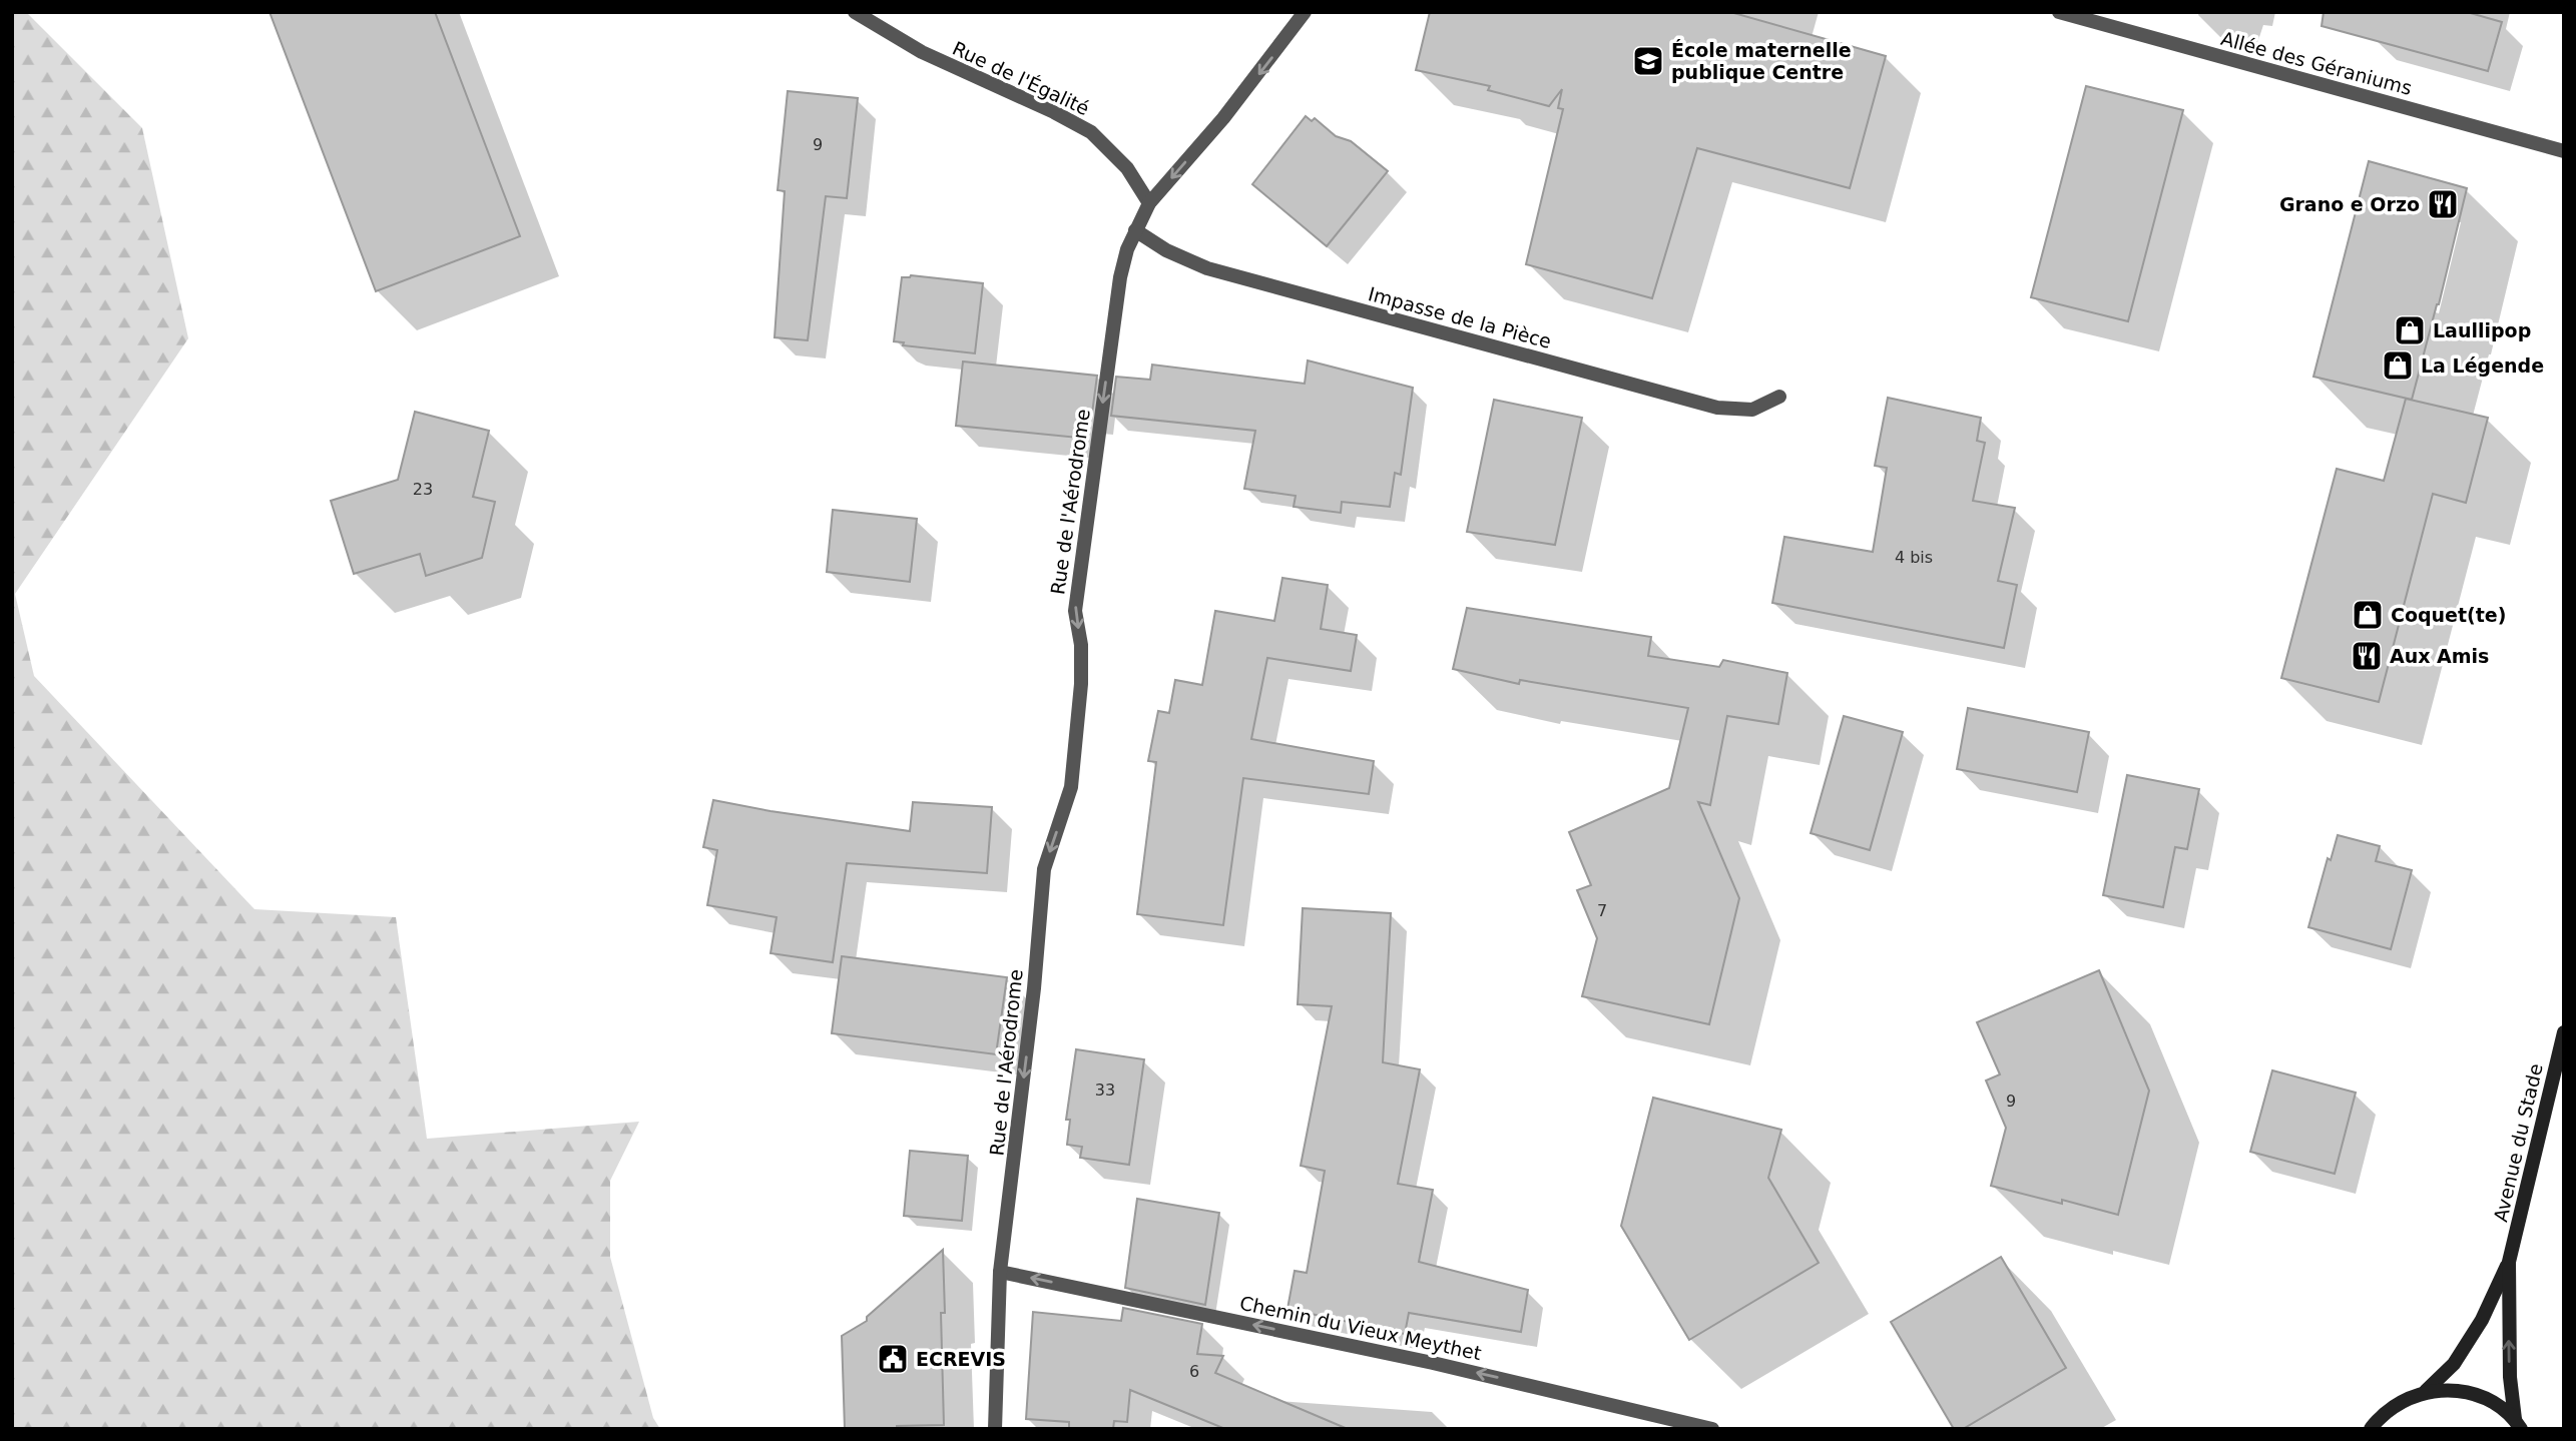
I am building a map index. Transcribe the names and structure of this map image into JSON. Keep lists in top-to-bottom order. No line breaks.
{"streets":{"main road":["Avenue du Stade"],"street":["Allée des Géraniums","Rue de l'Égalité","Impasse de la Pièce","Rue de l'Aérodrome","Chemin du Vieux Meythet"]},"crossings":[["Rue de l'Égalité","Rue de l'Aérodrome"],["Impasse de la Pièce","Rue de l'Aérodrome"],["Rue de l'Aérodrome","Chemin du Vieux Meythet"]],"one_way":["Rue de l'Aérodrome","Chemin du Vieux Meythet"],"places":{"school or university":["École maternelle publique Centre"],"restaurant":["Grano e Orzo","Aux Amis"],"shop":["Laullipop","La Légende","Coquet(te)"],"public building":["ECREVIS"]},"house_numbers":["9","23","4 bis","7","33","9","6"]}
